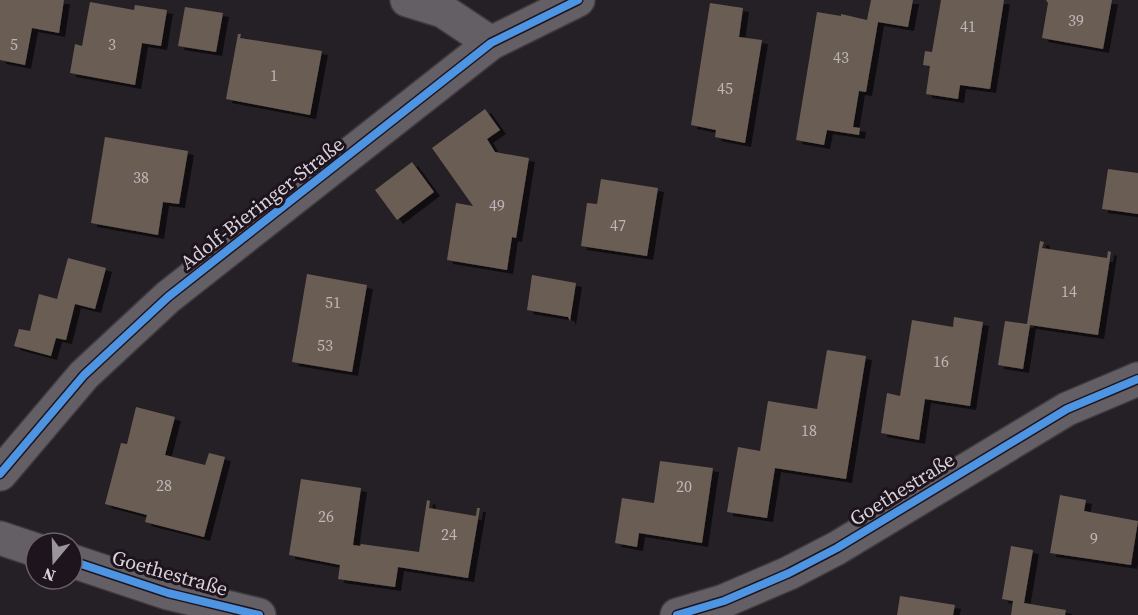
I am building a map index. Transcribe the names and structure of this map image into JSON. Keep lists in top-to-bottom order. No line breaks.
{"streets":{"street":["Adolf-Bieringer-Straße","Goethestraße"]},"house_numbers":["39","41","5","3","43","1","45","38","49","47","14","51","53","16","18","28","20","26","24","9"],"north":"bottom"}
